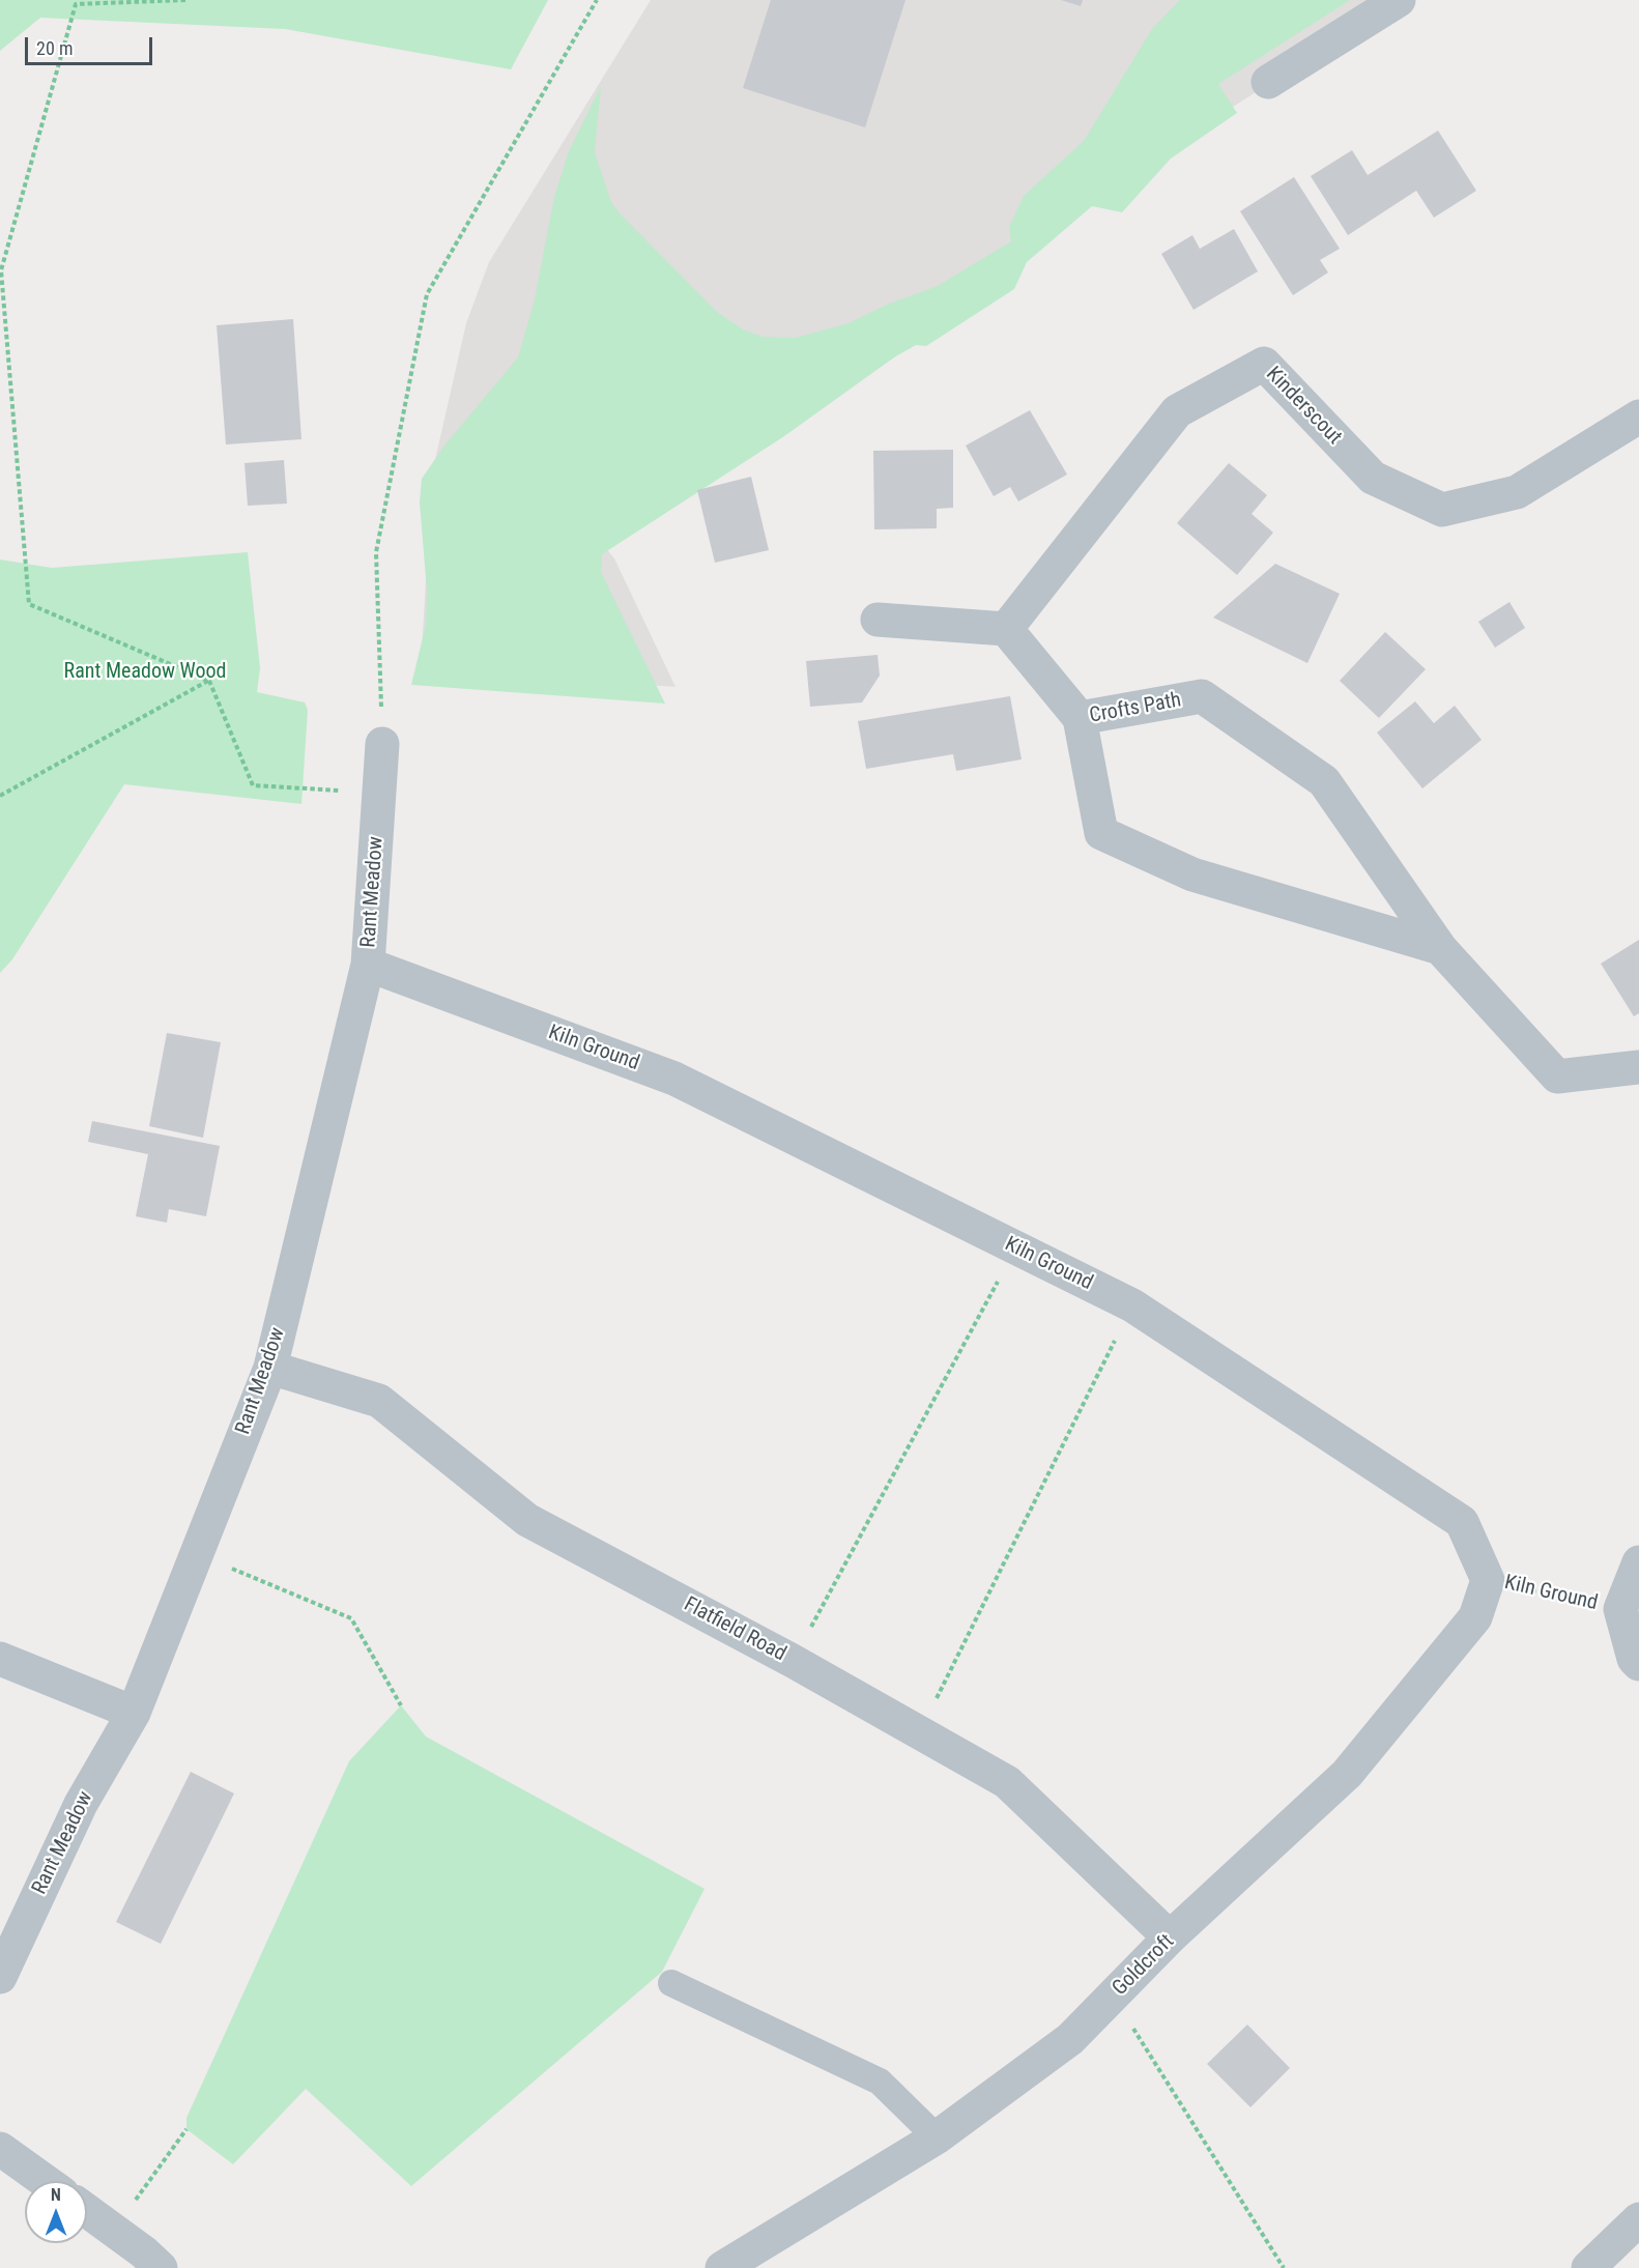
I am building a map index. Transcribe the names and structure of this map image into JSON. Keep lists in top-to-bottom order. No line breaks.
{"streets":{"street":["Kinderscout","Crofts Path","Rant Meadow","Kiln Ground","Flatfield Road","Goldcroft"]},"crossings":[["Rant Meadow","Kiln Ground"],["Rant Meadow","Flatfield Road"],["Kiln Ground","Goldcroft"],["Flatfield Road","Goldcroft"]],"parks":["Rant Meadow Wood"],"scale_bar":"20 m","north":"top"}
